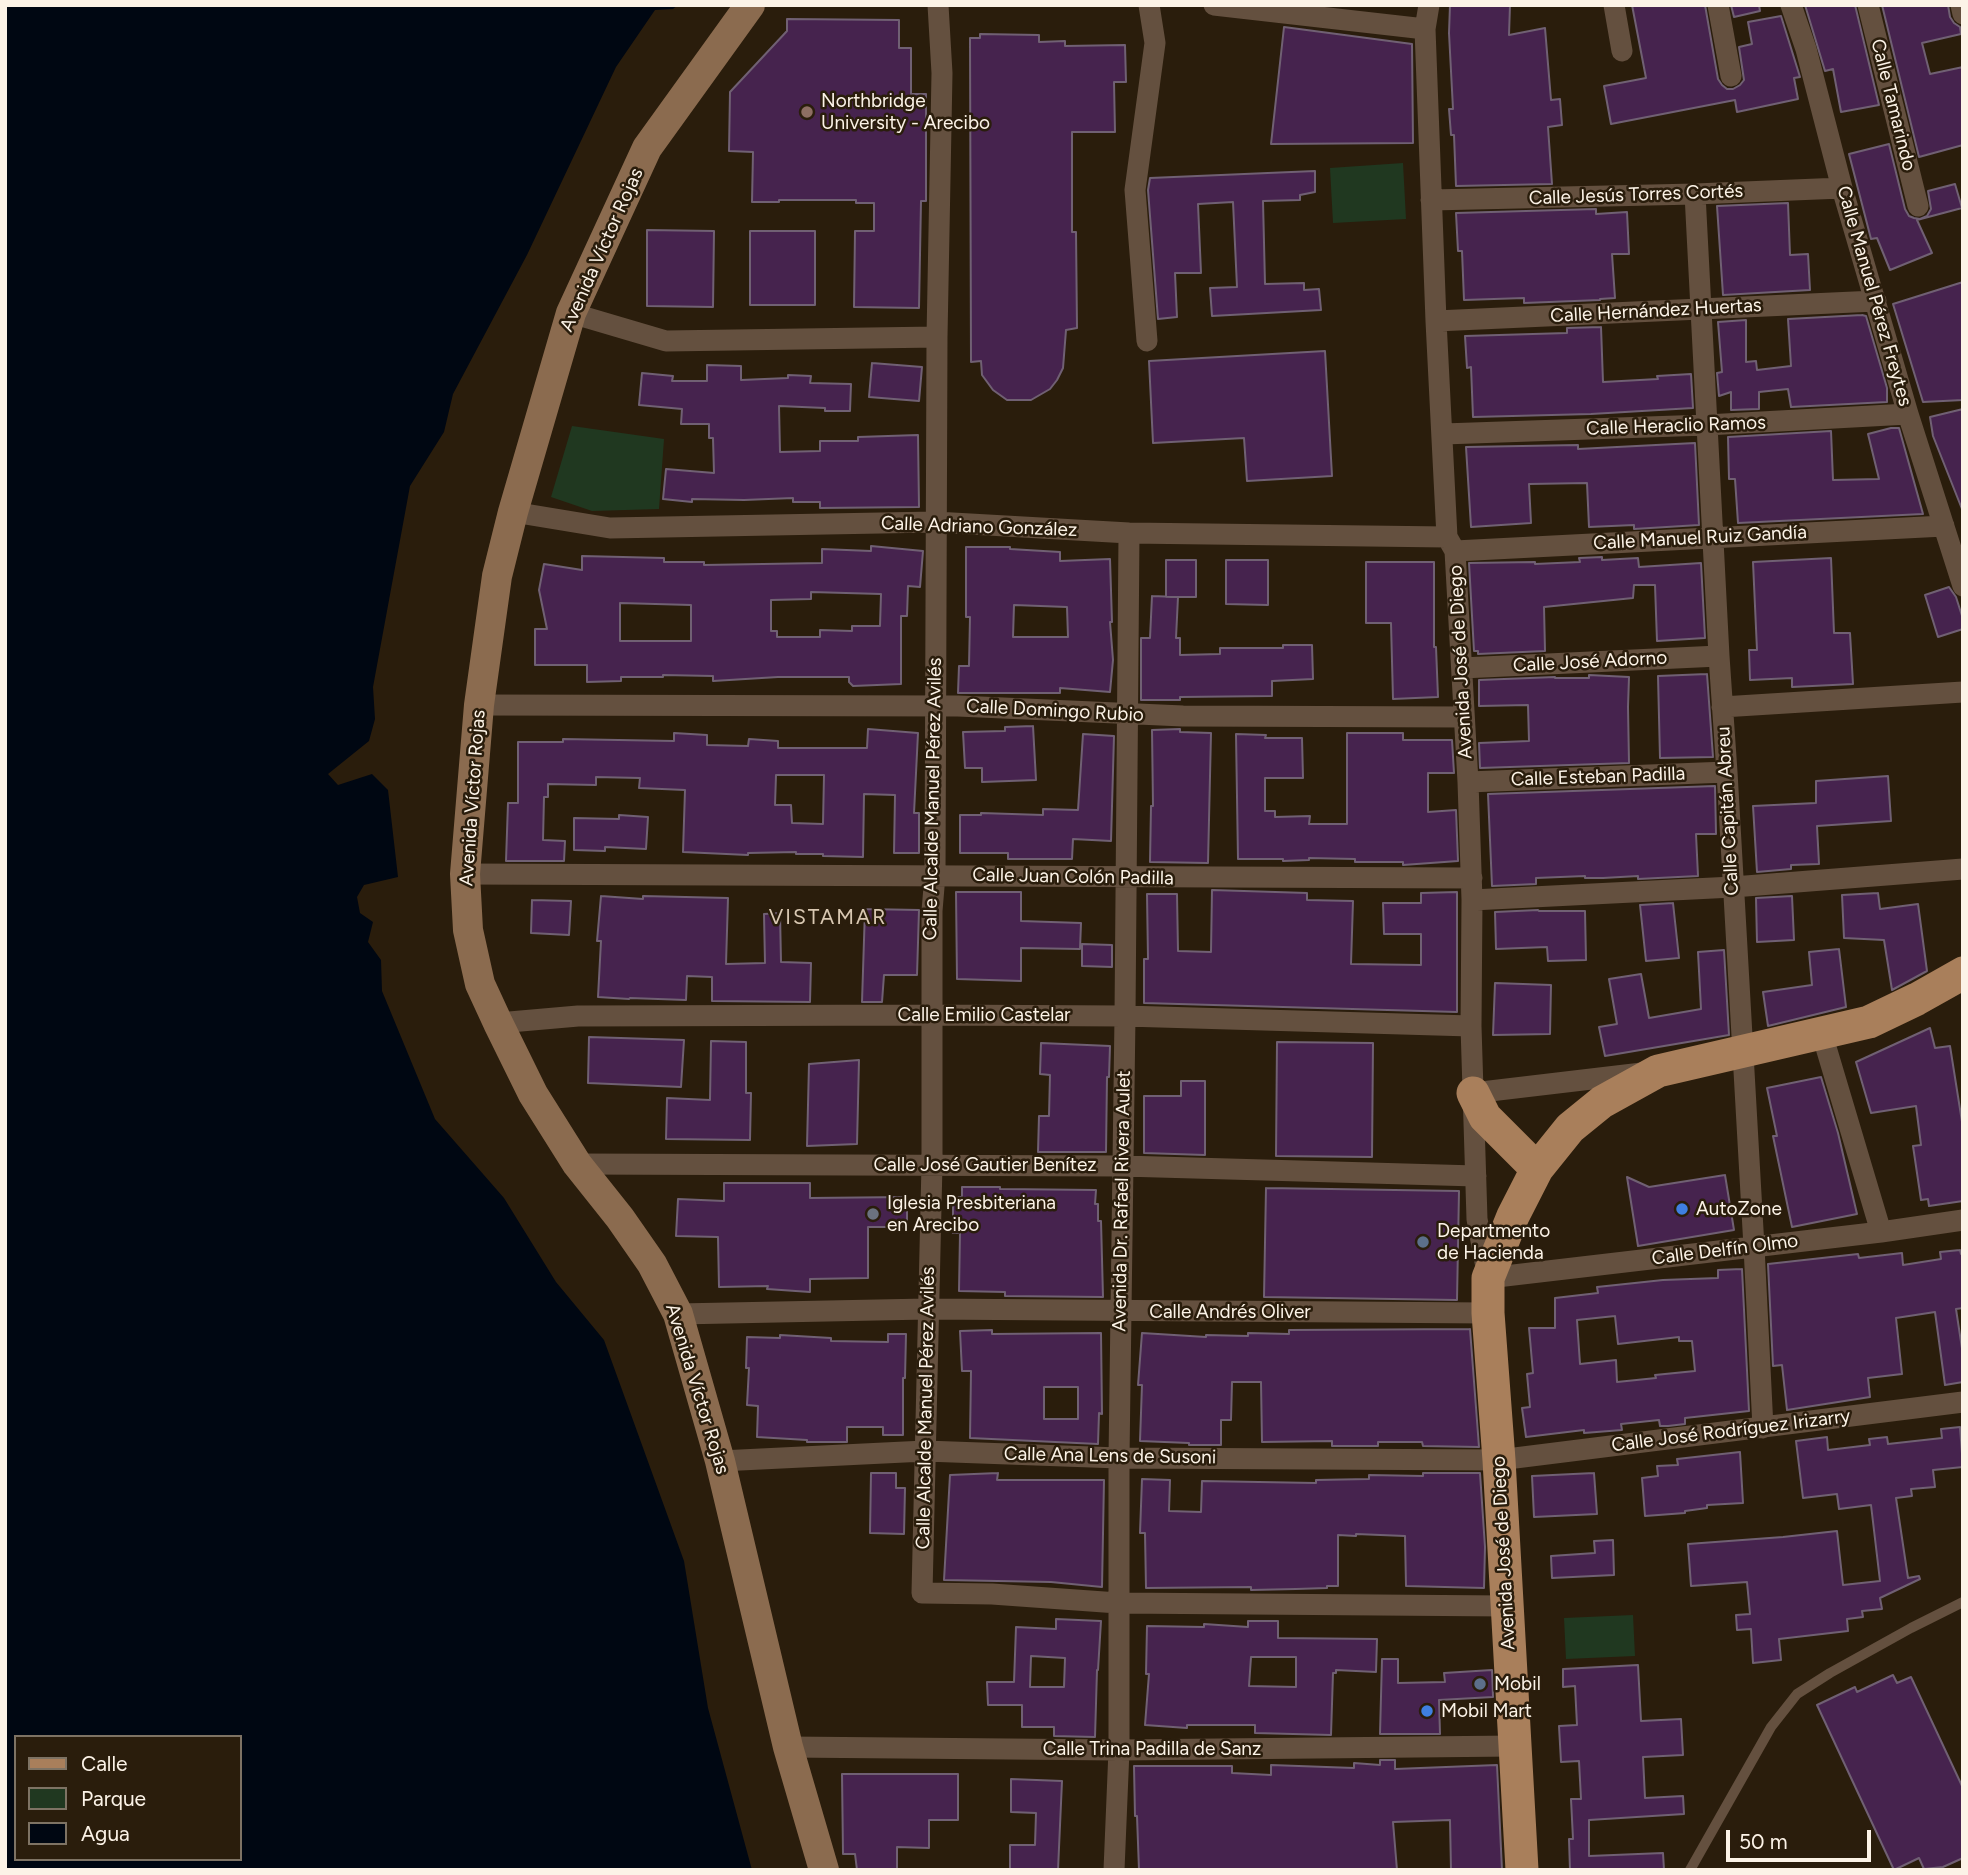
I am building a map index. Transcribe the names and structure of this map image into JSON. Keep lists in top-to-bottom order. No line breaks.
{"streets":{"main road":["Avenida José de Diego"],"street":["Calle Tamarindo","Calle Jesús Torres Cortés","Avenida Víctor Rojas","Calle Manuel Pérez Freytes","Calle Hernández Huertas","Calle Heraclio Ramos","Calle Adriano González","Calle Manuel Ruiz Gandía","Calle José Adorno","Calle Domingo Rubio","Calle Esteban Padilla","Calle Alcalde Manuel Pérez Avilés","Calle Capitán Abreu","Calle Juan Colón Padilla","Calle Emilio Castelar","Calle José Gautier Benítez","Avenida Dr. Rafael Rivera Aulet","Calle Delfín Olmo","Calle Andrés Oliver","Calle José Rodríguez Irizarry","Calle Ana Lens de Susoni","Calle Trina Padilla de Sanz"]},"crossings":[["Calle Jesús Torres Cortés","Calle Manuel Pérez Freytes"],["Calle Jesús Torres Cortés","Avenida José de Diego"],["Calle Jesús Torres Cortés","Calle Capitán Abreu"],["Avenida Víctor Rojas","Calle Adriano González"],["Avenida Víctor Rojas","Calle Domingo Rubio"],["Avenida Víctor Rojas","Calle Juan Colón Padilla"],["Avenida Víctor Rojas","Calle Emilio Castelar"],["Avenida Víctor Rojas","Calle José Gautier Benítez"],["Avenida Víctor Rojas","Calle Andrés Oliver"],["Avenida Víctor Rojas","Calle Ana Lens de Susoni"],["Avenida Víctor Rojas","Calle Trina Padilla de Sanz"],["Calle Manuel Pérez Freytes","Calle Hernández Huertas"],["Calle Manuel Pérez Freytes","Calle Heraclio Ramos"],["Calle Manuel Pérez Freytes","Calle Manuel Ruiz Gandía"],["Calle Hernández Huertas","Avenida José de Diego"],["Calle Hernández Huertas","Calle Capitán Abreu"],["Calle Heraclio Ramos","Avenida José de Diego"],["Calle Heraclio Ramos","Calle Capitán Abreu"],["Calle Adriano González","Calle Manuel Ruiz Gandía"],["Calle Adriano González","Avenida José de Diego"],["Calle Adriano González","Calle Alcalde Manuel Pérez Avilés"],["Calle Adriano González","Avenida Dr. Rafael Rivera Aulet"],["Calle Manuel Ruiz Gandía","Avenida José de Diego"],["Calle Manuel Ruiz Gandía","Calle Capitán Abreu"],["Avenida José de Diego","Calle José Adorno"],["Avenida José de Diego","Calle Domingo Rubio"],["Avenida José de Diego","Calle Esteban Padilla"],["Avenida José de Diego","Calle Capitán Abreu"],["Avenida José de Diego","Calle Juan Colón Padilla"],["Avenida José de Diego","Calle Emilio Castelar"],["Avenida José de Diego","Calle José Gautier Benítez"],["Avenida José de Diego","Calle Delfín Olmo"],["Avenida José de Diego","Calle Andrés Oliver"],["Avenida José de Diego","Calle José Rodríguez Irizarry"],["Avenida José de Diego","Calle Ana Lens de Susoni"],["Avenida José de Diego","Calle Trina Padilla de Sanz"],["Calle José Adorno","Calle Capitán Abreu"],["Calle Domingo Rubio","Calle Alcalde Manuel Pérez Avilés"],["Calle Domingo Rubio","Avenida Dr. Rafael Rivera Aulet"],["Calle Esteban Padilla","Calle Capitán Abreu"],["Calle Alcalde Manuel Pérez Avilés","Calle Juan Colón Padilla"],["Calle Alcalde Manuel Pérez Avilés","Calle Emilio Castelar"],["Calle Alcalde Manuel Pérez Avilés","Calle José Gautier Benítez"],["Calle Alcalde Manuel Pérez Avilés","Avenida Dr. Rafael Rivera Aulet"],["Calle Alcalde Manuel Pérez Avilés","Calle Andrés Oliver"],["Calle Alcalde Manuel Pérez Avilés","Calle Ana Lens de Susoni"],["Calle Capitán Abreu","Calle Delfín Olmo"],["Calle Capitán Abreu","Calle José Rodríguez Irizarry"],["Calle Juan Colón Padilla","Avenida Dr. Rafael Rivera Aulet"],["Calle Emilio Castelar","Avenida Dr. Rafael Rivera Aulet"],["Calle José Gautier Benítez","Avenida Dr. Rafael Rivera Aulet"],["Avenida Dr. Rafael Rivera Aulet","Calle Andrés Oliver"],["Avenida Dr. Rafael Rivera Aulet","Calle Ana Lens de Susoni"],["Avenida Dr. Rafael Rivera Aulet","Calle Trina Padilla de Sanz"],["Calle José Rodríguez Irizarry","Calle Ana Lens de Susoni"]],"districts":["VISTAMAR"],"places":["Northbridge University - Arecibo","AutoZone","Iglesia Presbiteriana en Arecibo","Departmento de Hacienda","Mobil","Mobil Mart"],"legend":["Calle","Parque","Agua"],"scale_bar":"50 m"}
